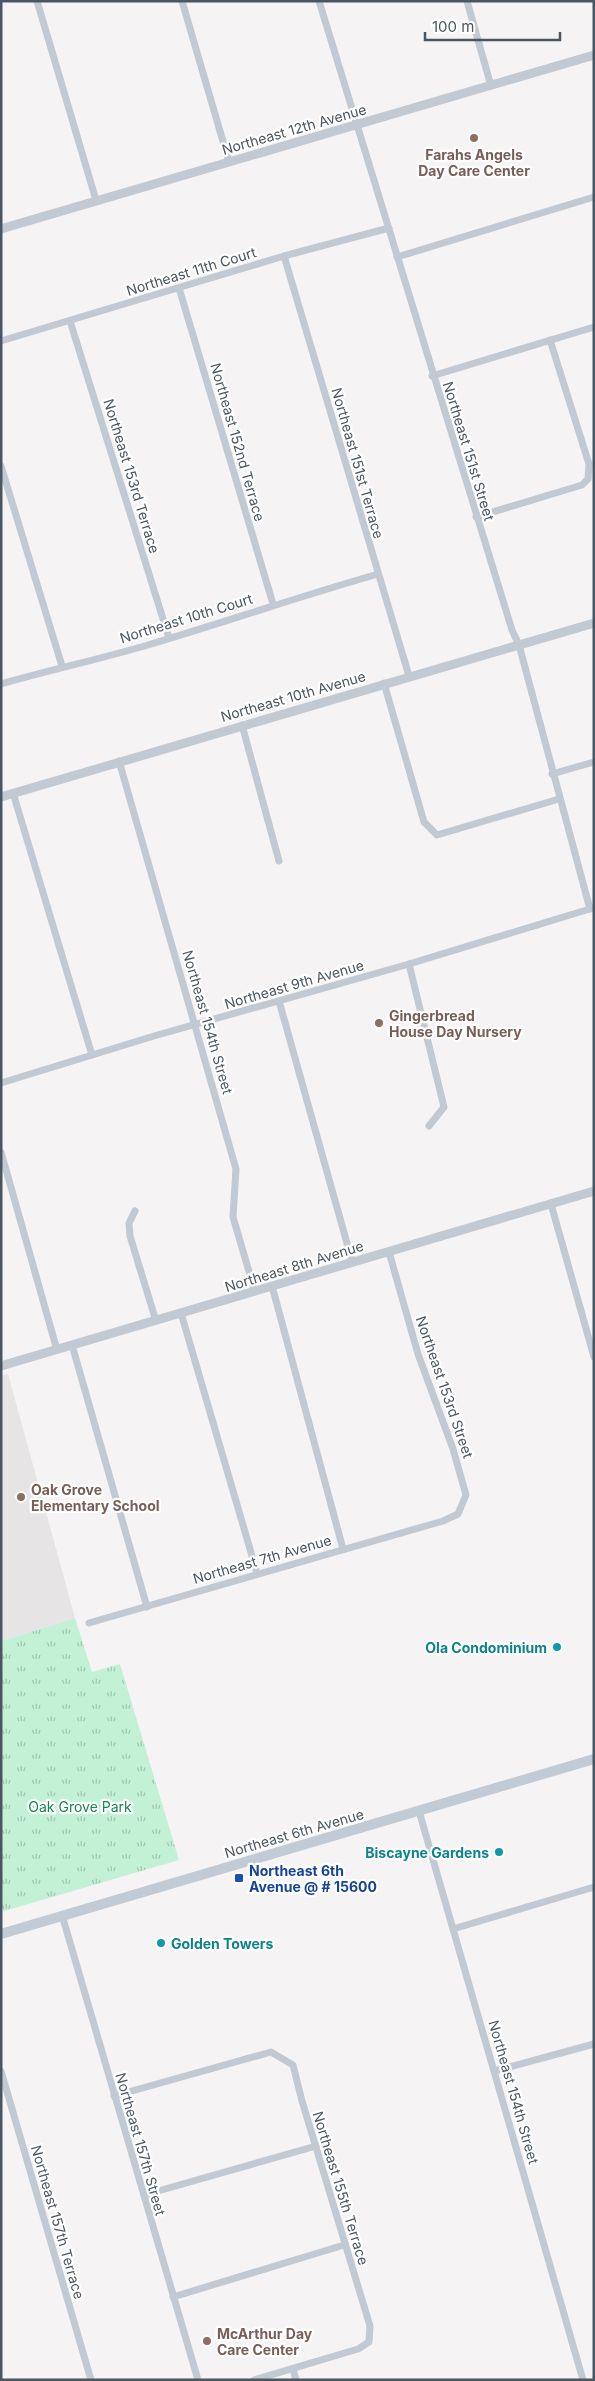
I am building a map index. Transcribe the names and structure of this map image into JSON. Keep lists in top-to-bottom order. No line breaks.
{"streets":{"main road":["Northeast 6th Avenue"],"street":["Northeast 12th Avenue","Northeast 11th Court","Northeast 152nd Terrace","Northeast 151st Street","Northeast 151st Terrace","Northeast 153rd Terrace","Northeast 10th Court","Northeast 10th Avenue","Northeast 9th Avenue","Northeast 154th Street","Northeast 8th Avenue","Northeast 153rd Street","Northeast 7th Avenue","Northeast 157th Street","Northeast 155th Terrace","Northeast 157th Terrace"]},"crossings":[["Northeast 12th Avenue","Northeast 151st Street"],["Northeast 11th Court","Northeast 152nd Terrace"],["Northeast 11th Court","Northeast 151st Street"],["Northeast 11th Court","Northeast 151st Terrace"],["Northeast 11th Court","Northeast 153rd Terrace"],["Northeast 152nd Terrace","Northeast 10th Court"],["Northeast 151st Street","Northeast 10th Avenue"],["Northeast 151st Street","Northeast 9th Avenue"],["Northeast 151st Terrace","Northeast 10th Court"],["Northeast 151st Terrace","Northeast 10th Avenue"],["Northeast 153rd Terrace","Northeast 10th Court"],["Northeast 10th Avenue","Northeast 154th Street"],["Northeast 9th Avenue","Northeast 154th Street"],["Northeast 154th Street","Northeast 8th Avenue"],["Northeast 154th Street","Northeast 6th Avenue"],["Northeast 8th Avenue","Northeast 153rd Street"],["Northeast 153rd Street","Northeast 7th Avenue"],["Northeast 6th Avenue","Northeast 157th Street"],["Northeast 157th Street","Northeast 155th Terrace"]],"parks":["Oak Grove Park"],"places":{"other":["Farahs Angels Day Care Center","Gingerbread House Day Nursery","Oak Grove Elementary School","Ola Condominium","Biscayne Gardens","Golden Towers","McArthur Day Care Center"],"transit":["Northeast 6th Avenue @ # 15600"]},"scale_bar":"100 m"}
